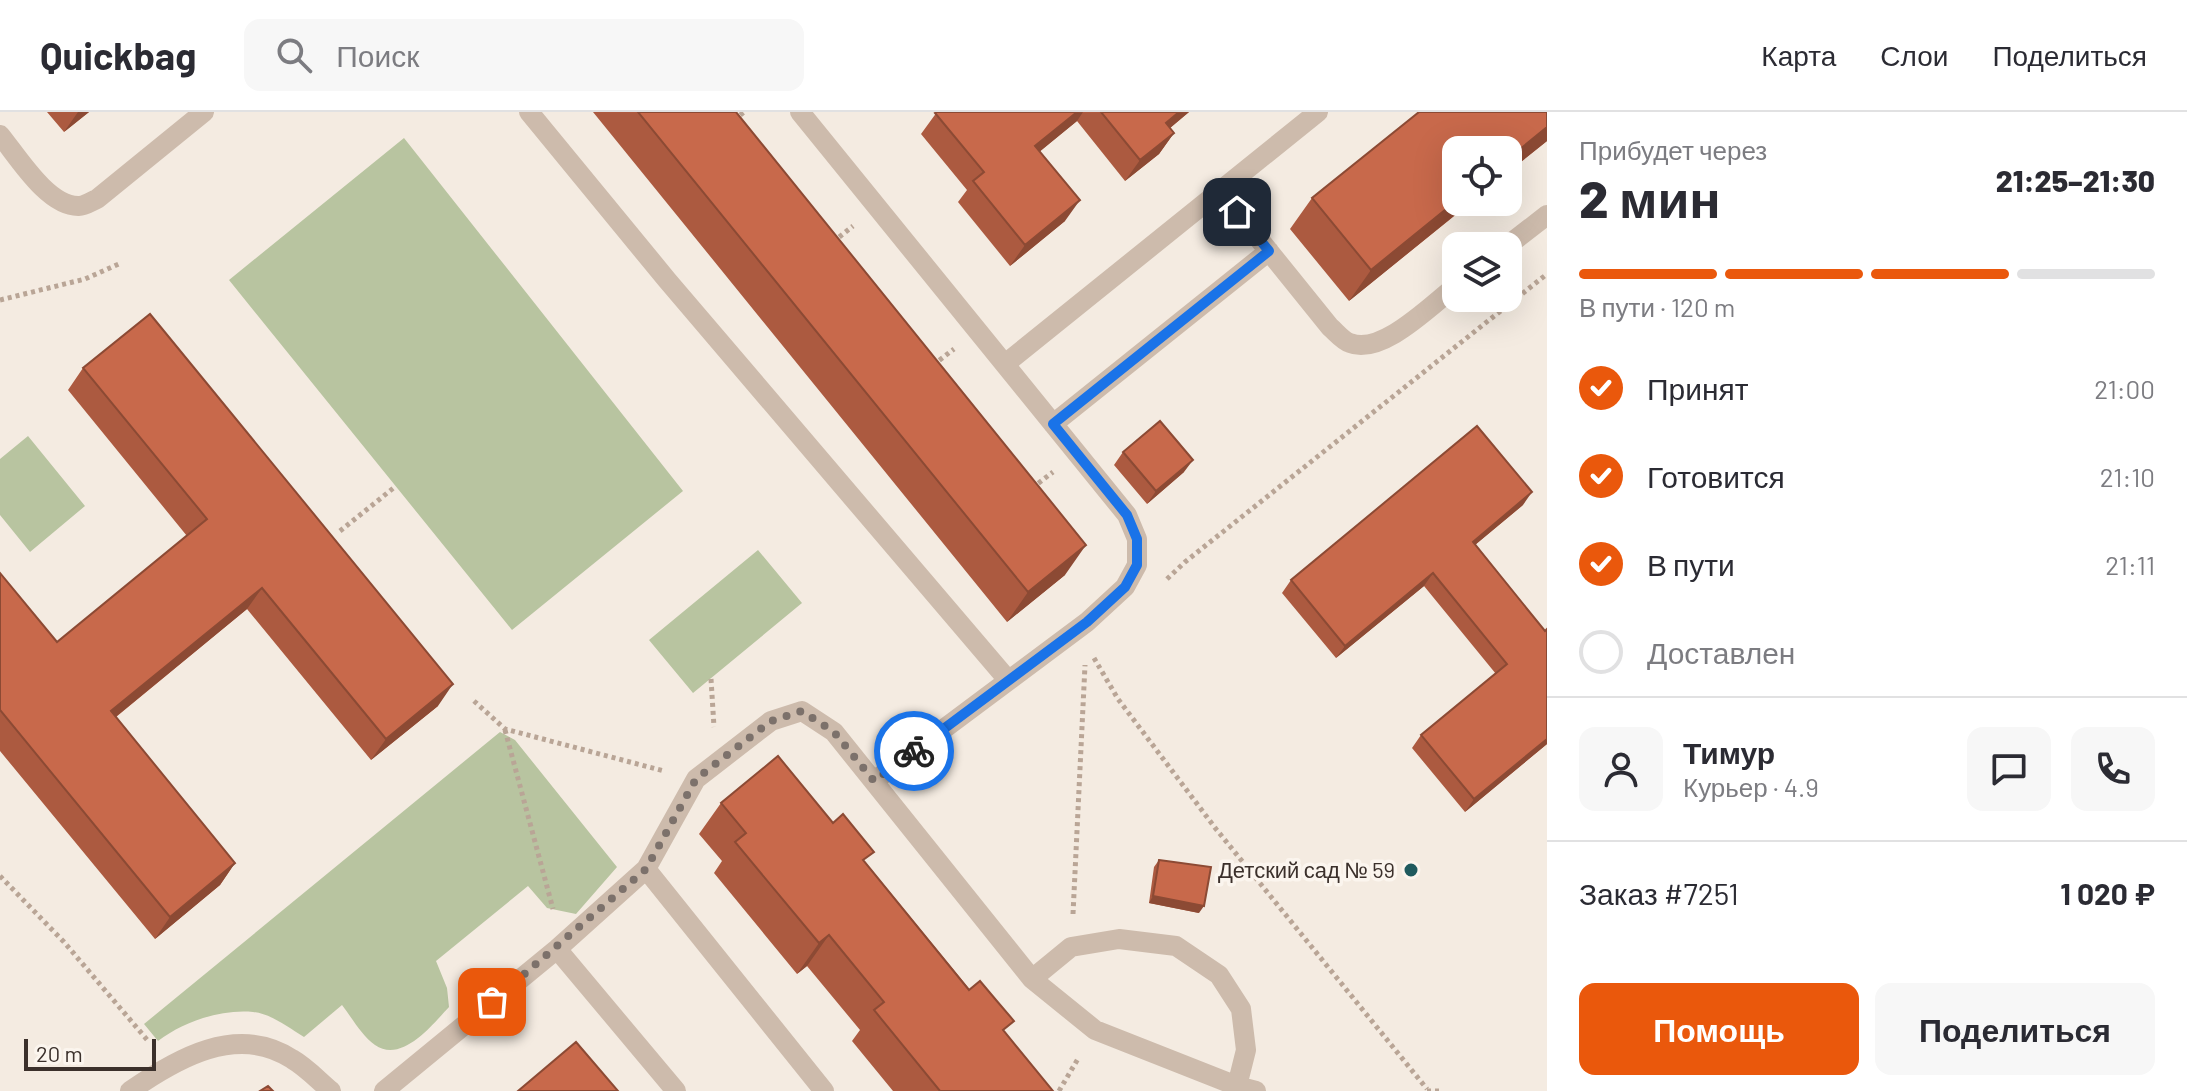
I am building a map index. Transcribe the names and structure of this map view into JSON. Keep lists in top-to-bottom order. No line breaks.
{"places":["Детский сад № 59"],"scale_bar":"20 m","page":{"header":"Quickbag","search":"Поиск","nav":["Карта","Слои","Поделиться"],"heading":["2 мин","Прибудет через","21:25–21:30"],"panel":["Тимур","Курьер · 4.9","Заказ #7251","1 020 ₽"],"bar":"В пути · 120 m","list":[["Принят","21:00"],["Готовится","21:10"],["В пути","21:11"],"Доставлен"],"buttons":["Помощь","Поделиться"],"scale":"20 m"}}
